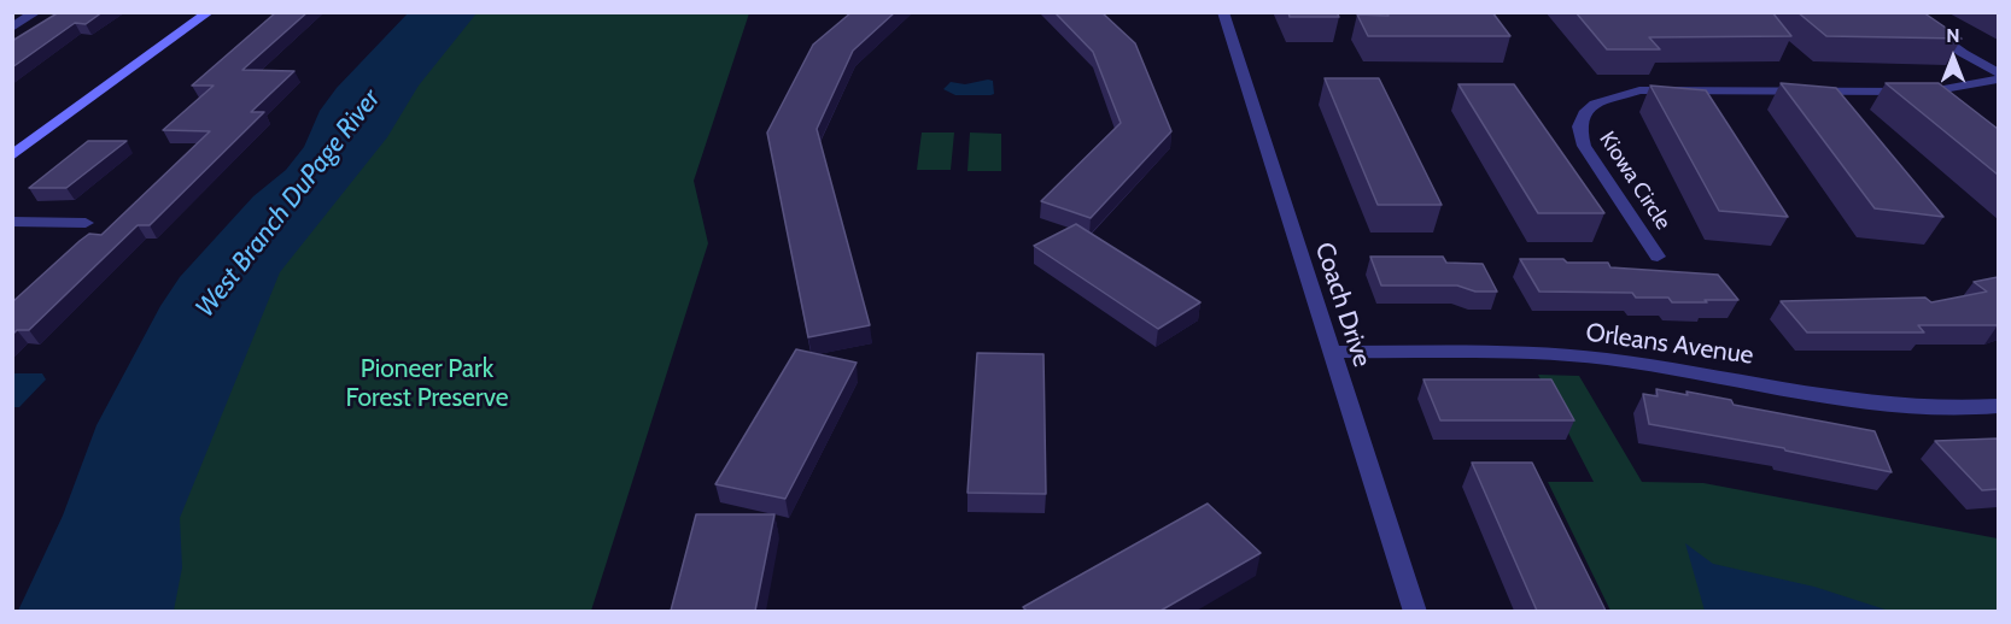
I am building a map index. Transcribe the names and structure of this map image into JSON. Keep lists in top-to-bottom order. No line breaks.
{"streets":{"street":["Kiowa Circle","Coach Drive","Orleans Avenue"]},"crossings":[["Coach Drive","Orleans Avenue"]],"water":["West Branch DuPage River"],"parks":["Pioneer Park Forest Preserve"],"north":"top"}
